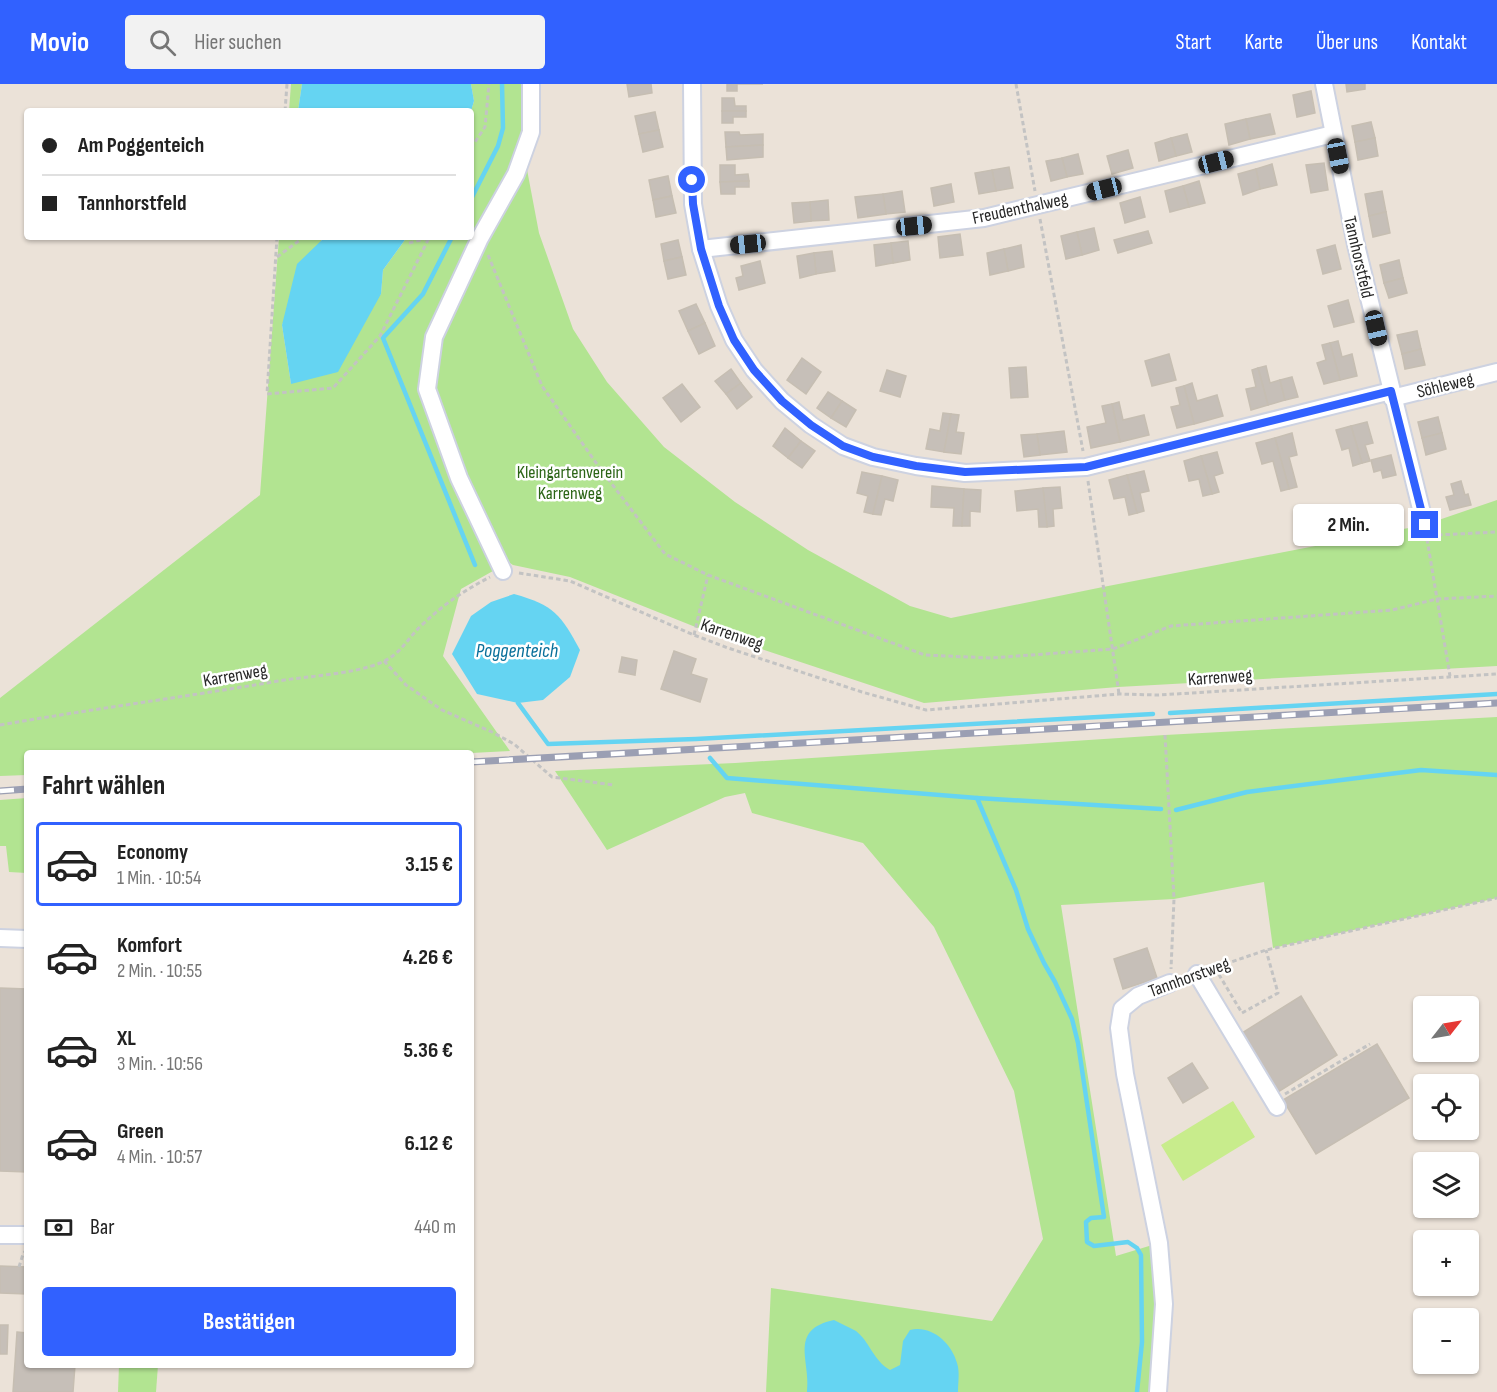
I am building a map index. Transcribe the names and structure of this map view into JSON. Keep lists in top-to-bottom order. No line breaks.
{"streets":{"street":["Freudenthalweg","Tannhorstfeld","Söhleweg","Tannhorstweg"],"path":["Karrenweg"]},"crossings":[["Freudenthalweg","Tannhorstfeld"],["Freudenthalweg","Söhleweg"],["Tannhorstfeld","Söhleweg"]],"water":["Poggenteich"],"parks":["Kleingartenverein Karrenweg"],"north":"top right","page":{"header":"Movio","search":"Hier suchen","nav":["Start","Karte","Über uns","Kontakt"],"banner":["Am Poggenteich","Tannhorstfeld"],"bubble":"2 Min.","heading":"Fahrt wählen","list":[{"name":"Economy","note":"1 Min. · 10:54","value":"3.15 €"},{"name":"Komfort","note":"2 Min. · 10:55","value":"4.26 €"},{"name":"XL","note":"3 Min. · 10:56","value":"5.36 €"},{"name":"Green","note":"4 Min. · 10:57","value":"6.12 €"}],"map_buttons":["+","−"],"pay":["Bar","440 m"],"buttons":"Bestätigen"}}
